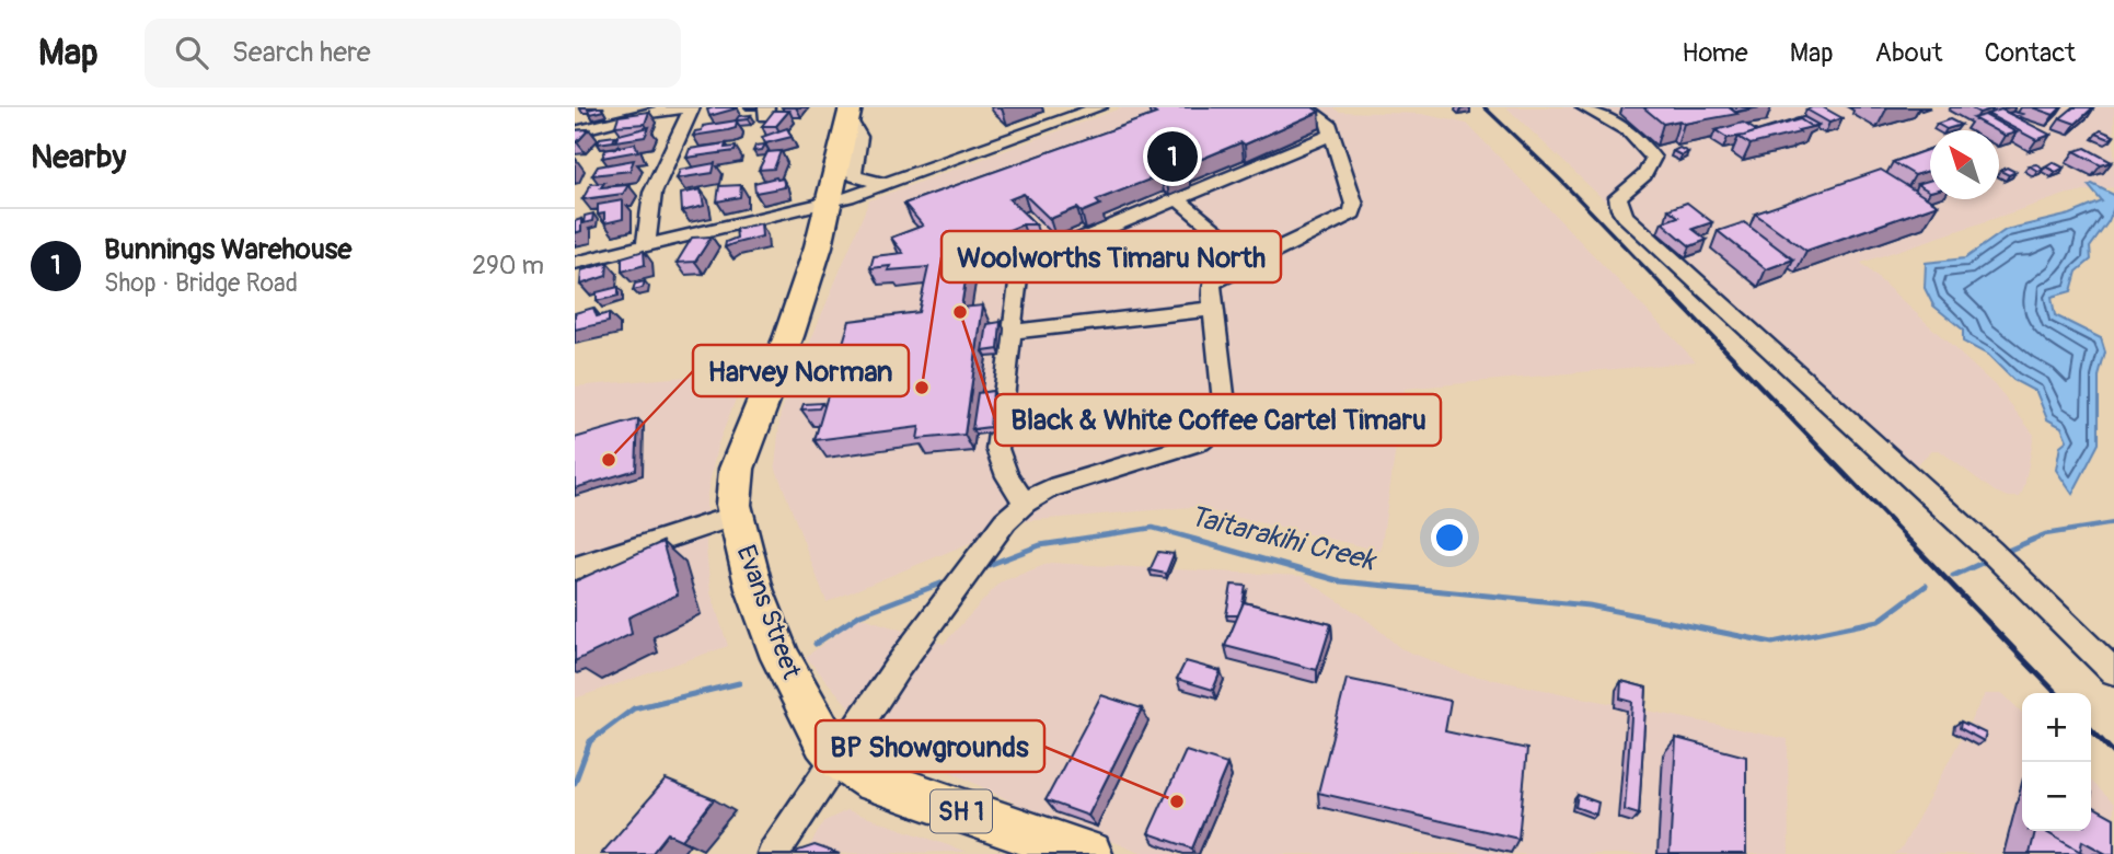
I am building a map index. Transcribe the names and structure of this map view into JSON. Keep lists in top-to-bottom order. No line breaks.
{"streets":{"highway":["Evans Street","SH 1"]},"crossings":[["Evans Street","SH 1"]],"water":["Taitarakihi Creek"],"places":["Black & White Coffee Cartel Timaru","Woolworths Timaru North","Harvey Norman","BP Showgrounds"],"north":"top left","page":{"header":"Map","search":"Search here","nav":["Home","Map","About","Contact"],"heading":"Nearby","pins":"1","list":[{"mark":"1","name":"Bunnings Warehouse","note":"Shop · Bridge Road","value":"290 m"}],"map_buttons":["+","−"]}}
